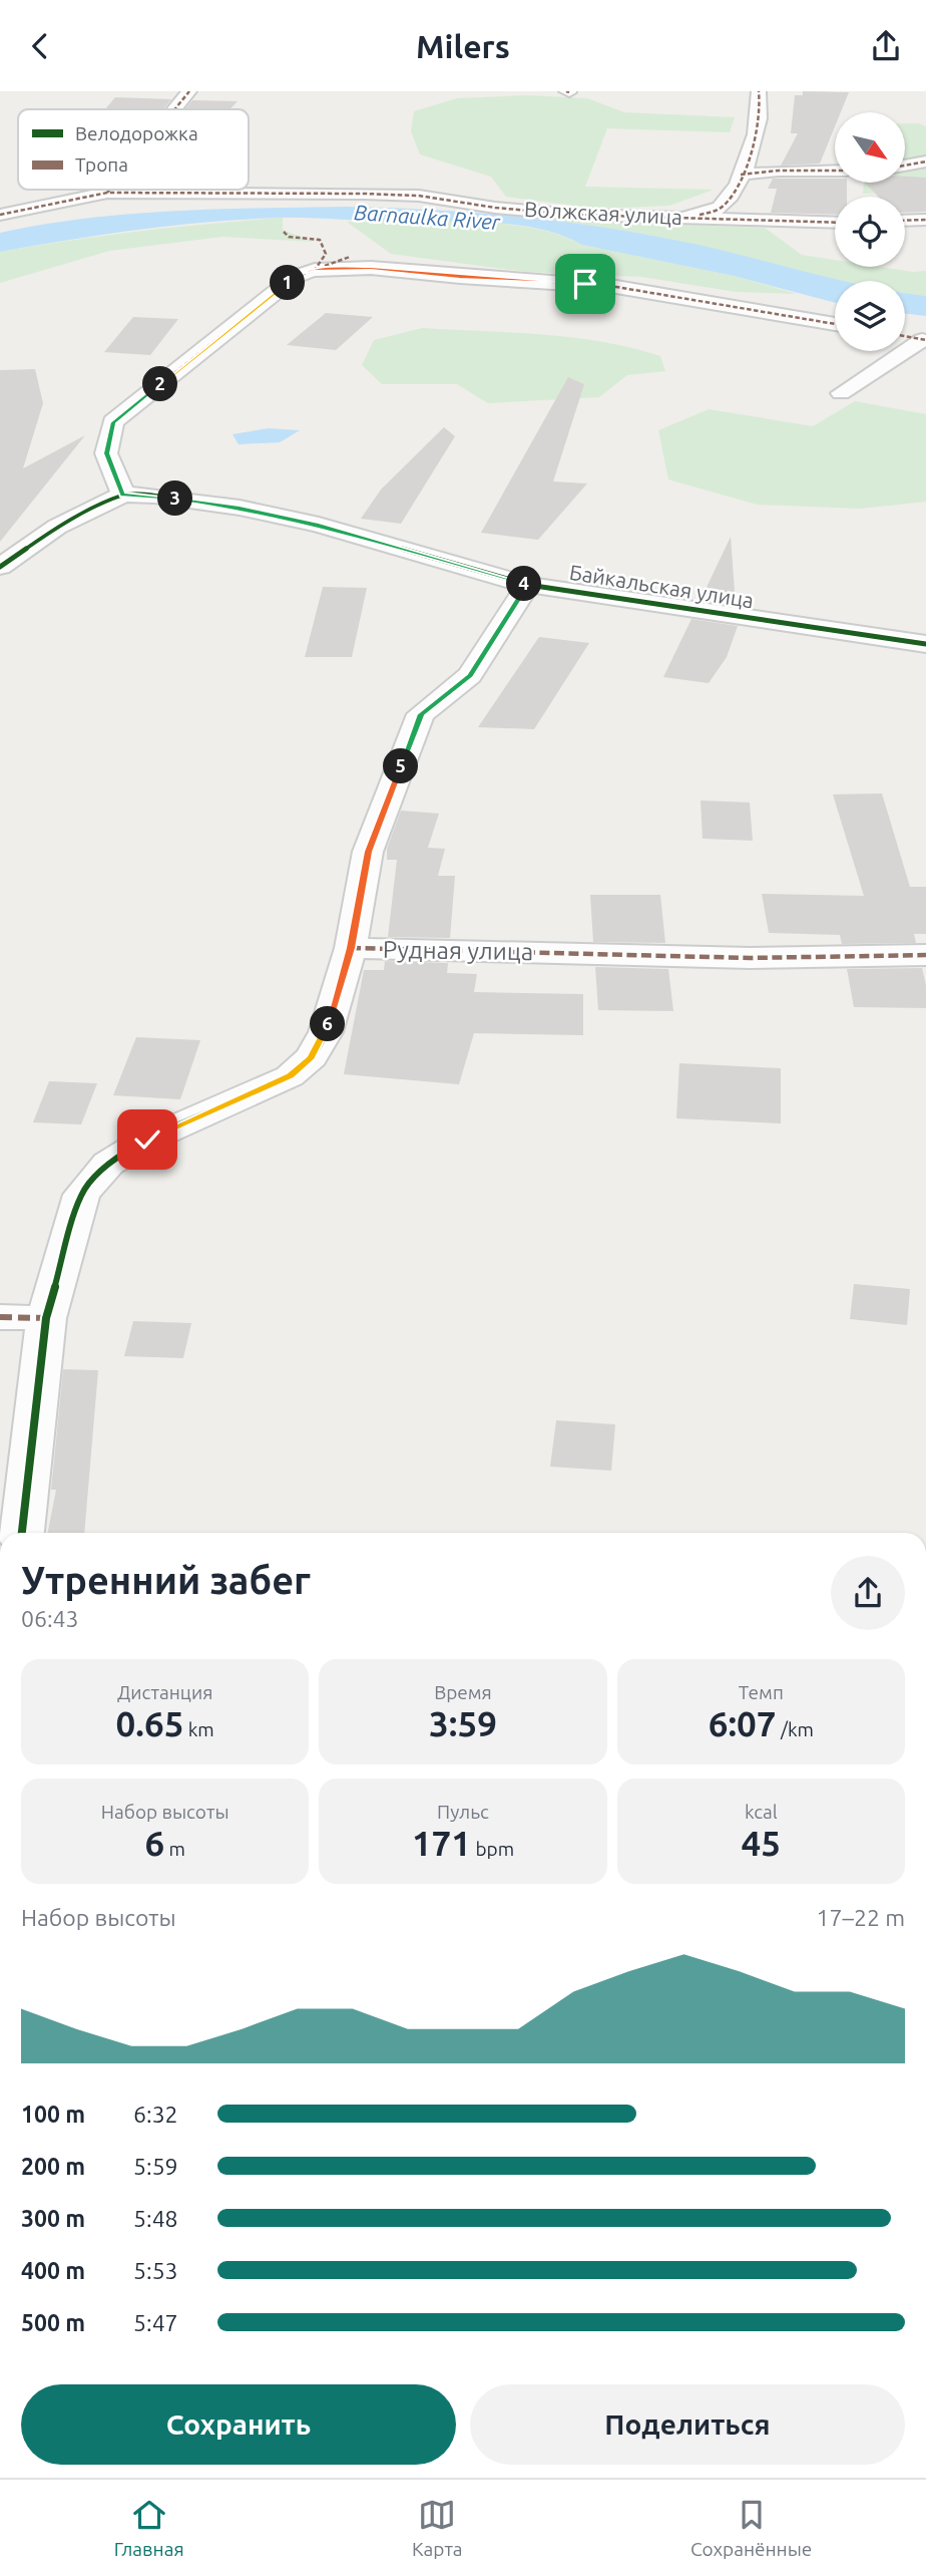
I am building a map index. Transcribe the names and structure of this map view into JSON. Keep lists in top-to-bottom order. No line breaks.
{"streets":{"street":["Волжская улица","Байкальская улица","Рудная улица"]},"water":["Barnaulka River"],"legend":["Велодорожка","Тропа"],"north":"bottom right","page":{"header":"Milers","pins":["1","2","3","4","5","6"],"heading":["Утренний забег","06:43"],"stats":[["Дистанция","0.65 km"],["Время","3:59"],["Темп","6:07 /km"],["Набор высоты","6 m"],["Пульс","171 bpm"],["kcal","45"]],"chart":["Набор высоты","17–22 m"],"list":[{"name":"100 m","note":"6:32"},{"name":"200 m","note":"5:59"},{"name":"300 m","note":"5:48"},{"name":"400 m","note":"5:53"},{"name":"500 m","note":"5:47"}],"buttons":["Сохранить","Поделиться"],"tabs":["Главная","Карта","Сохранённые"]}}
